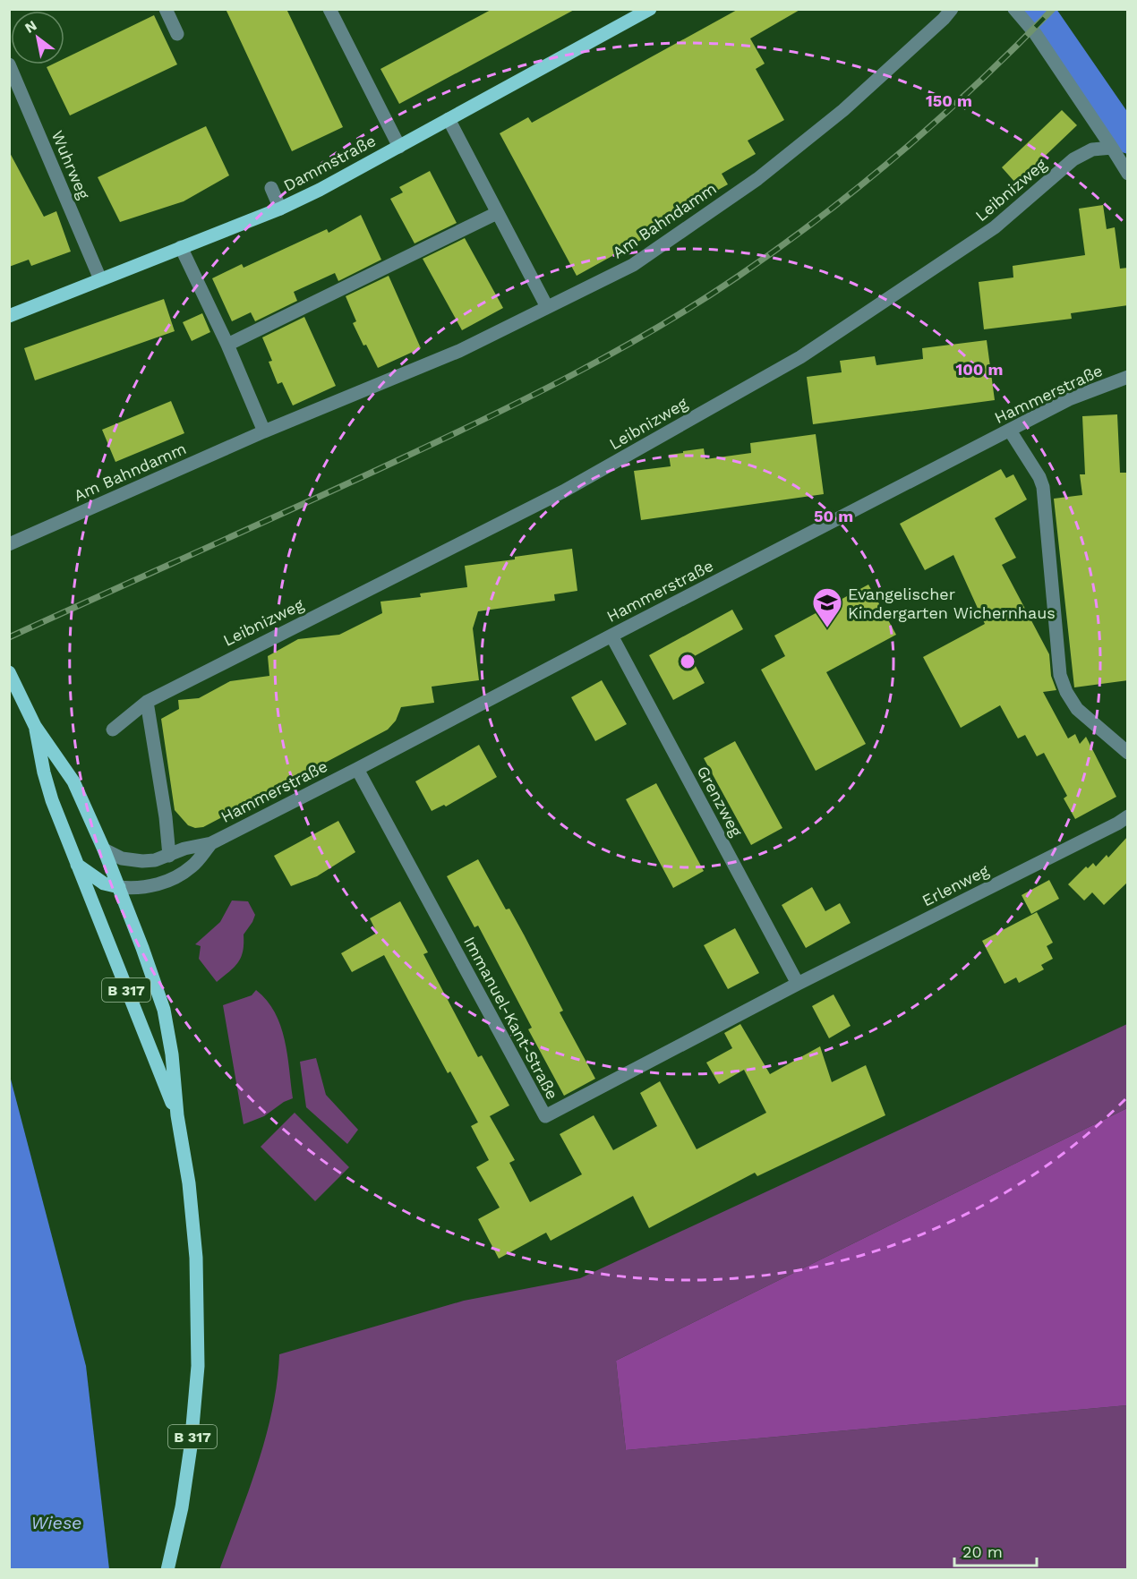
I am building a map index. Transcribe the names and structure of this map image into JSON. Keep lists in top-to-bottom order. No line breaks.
{"streets":{"main road":["Dammstraße","B 317"],"street":["Wuhrweg","Leibnizweg","Am Bahndamm","Hammerstraße","Grenzweg","Erlenweg","Immanuel-Kant-Straße"]},"crossings":[["Dammstraße","Wuhrweg"],["Hammerstraße","Grenzweg"],["Hammerstraße","B 317"],["Hammerstraße","Immanuel-Kant-Straße"],["Grenzweg","Erlenweg"],["Grenzweg","Immanuel-Kant-Straße"],["Erlenweg","Immanuel-Kant-Straße"]],"water":["Wiese"],"places":{"school or university":["Evangelischer Kindergarten Wichernhaus"]},"scale_bar":"20 m","north":"top left","rings":["150 m","100 m","50 m"]}
